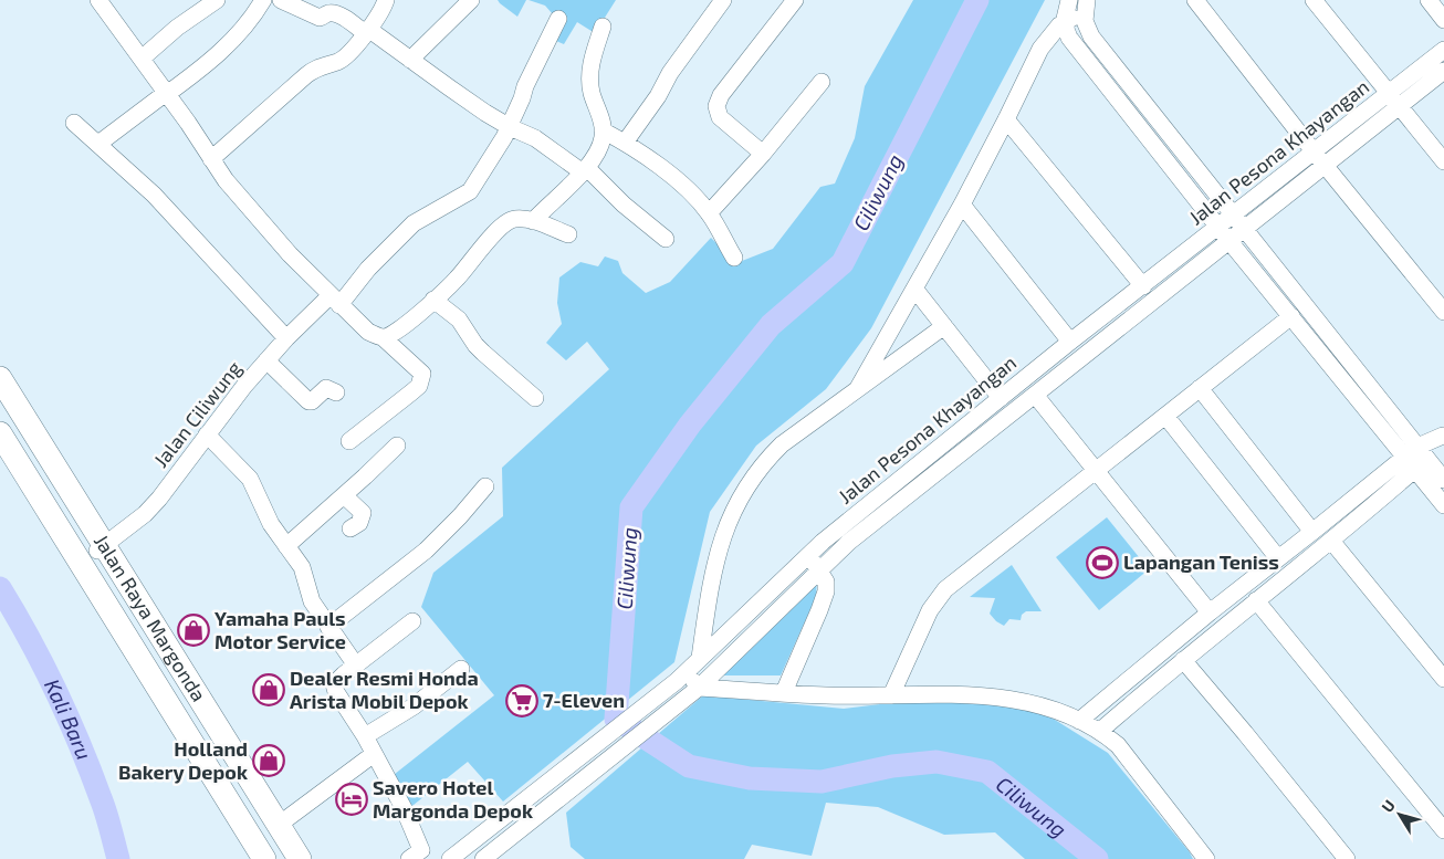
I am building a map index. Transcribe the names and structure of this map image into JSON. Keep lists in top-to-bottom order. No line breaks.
{"streets":{"highway":["Jalan Raya Margonda"],"street":["Jalan Pesona Khayangan","Jalan Ciliwung"]},"crossings":[["Jalan Ciliwung","Jalan Raya Margonda"]],"water":["Ciliwung","Kali Baru"],"places":{"sports":["Lapangan Teniss"],"shop":["Yamaha Pauls Motor Service","Dealer Resmi Honda Arista Mobil Depok","Holland Bakery Depok"],"supermarket":["7-Eleven"],"hotel":["Savero Hotel Margonda Depok"]},"north":"top left"}
